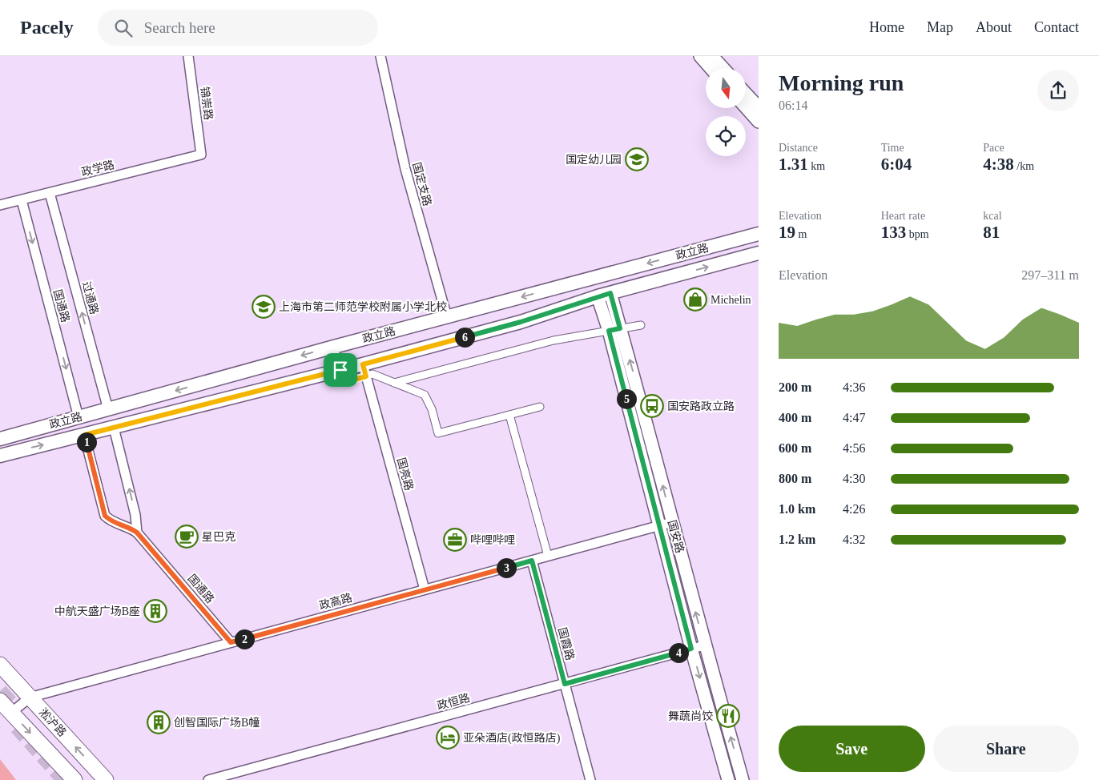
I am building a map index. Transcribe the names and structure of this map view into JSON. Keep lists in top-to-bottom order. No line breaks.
{"streets":{"main road":["政立路","淞沪路"],"street":["锦崇路","政学路","国定支路","过通路","国通路","国亮路","国安路","政高路","国霞路","政恒路"]},"crossings":[["锦崇路","政学路"],["政学路","过通路"],["政学路","国通路"],["国定支路","政立路"],["政立路","过通路"],["政立路","国通路"],["政立路","国亮路"],["政立路","国安路"],["国通路","政高路"],["国亮路","政高路"],["国安路","政高路"],["国安路","政恒路"],["政高路","国霞路"],["政高路","淞沪路"],["国霞路","政恒路"]],"one_way":["过通路","国通路"],"places":{"school or university":["国定幼儿园","上海市第二师范学校附属小学北校"],"shop":["Michelin"],"bus stop":["国安路政立路"],"cafe":["星巴克"],"office":["哔哩哔哩"],"building":["中航天盛广场B座","创智国际广场B幢"],"restaurant":["舞蔬尚饺"],"hotel":["亚朵酒店(政恒路店)"]},"north":"bottom","page":{"header":"Pacely","search":"Search here","nav":["Home","Map","About","Contact"],"heading":["Morning run","06:14"],"stats":[["Distance","1.31 km"],["Time","6:04"],["Pace","4:38 /km"],["Elevation","19 m"],["Heart rate","133 bpm"],["kcal","81"]],"chart":["Elevation","297–311 m"],"pins":["6","5","1","3","2","4"],"list":[{"name":"200 m","note":"4:36"},{"name":"400 m","note":"4:47"},{"name":"600 m","note":"4:56"},{"name":"800 m","note":"4:30"},{"name":"1.0 km","note":"4:26"},{"name":"1.2 km","note":"4:32"}],"buttons":["Save","Share"]}}
